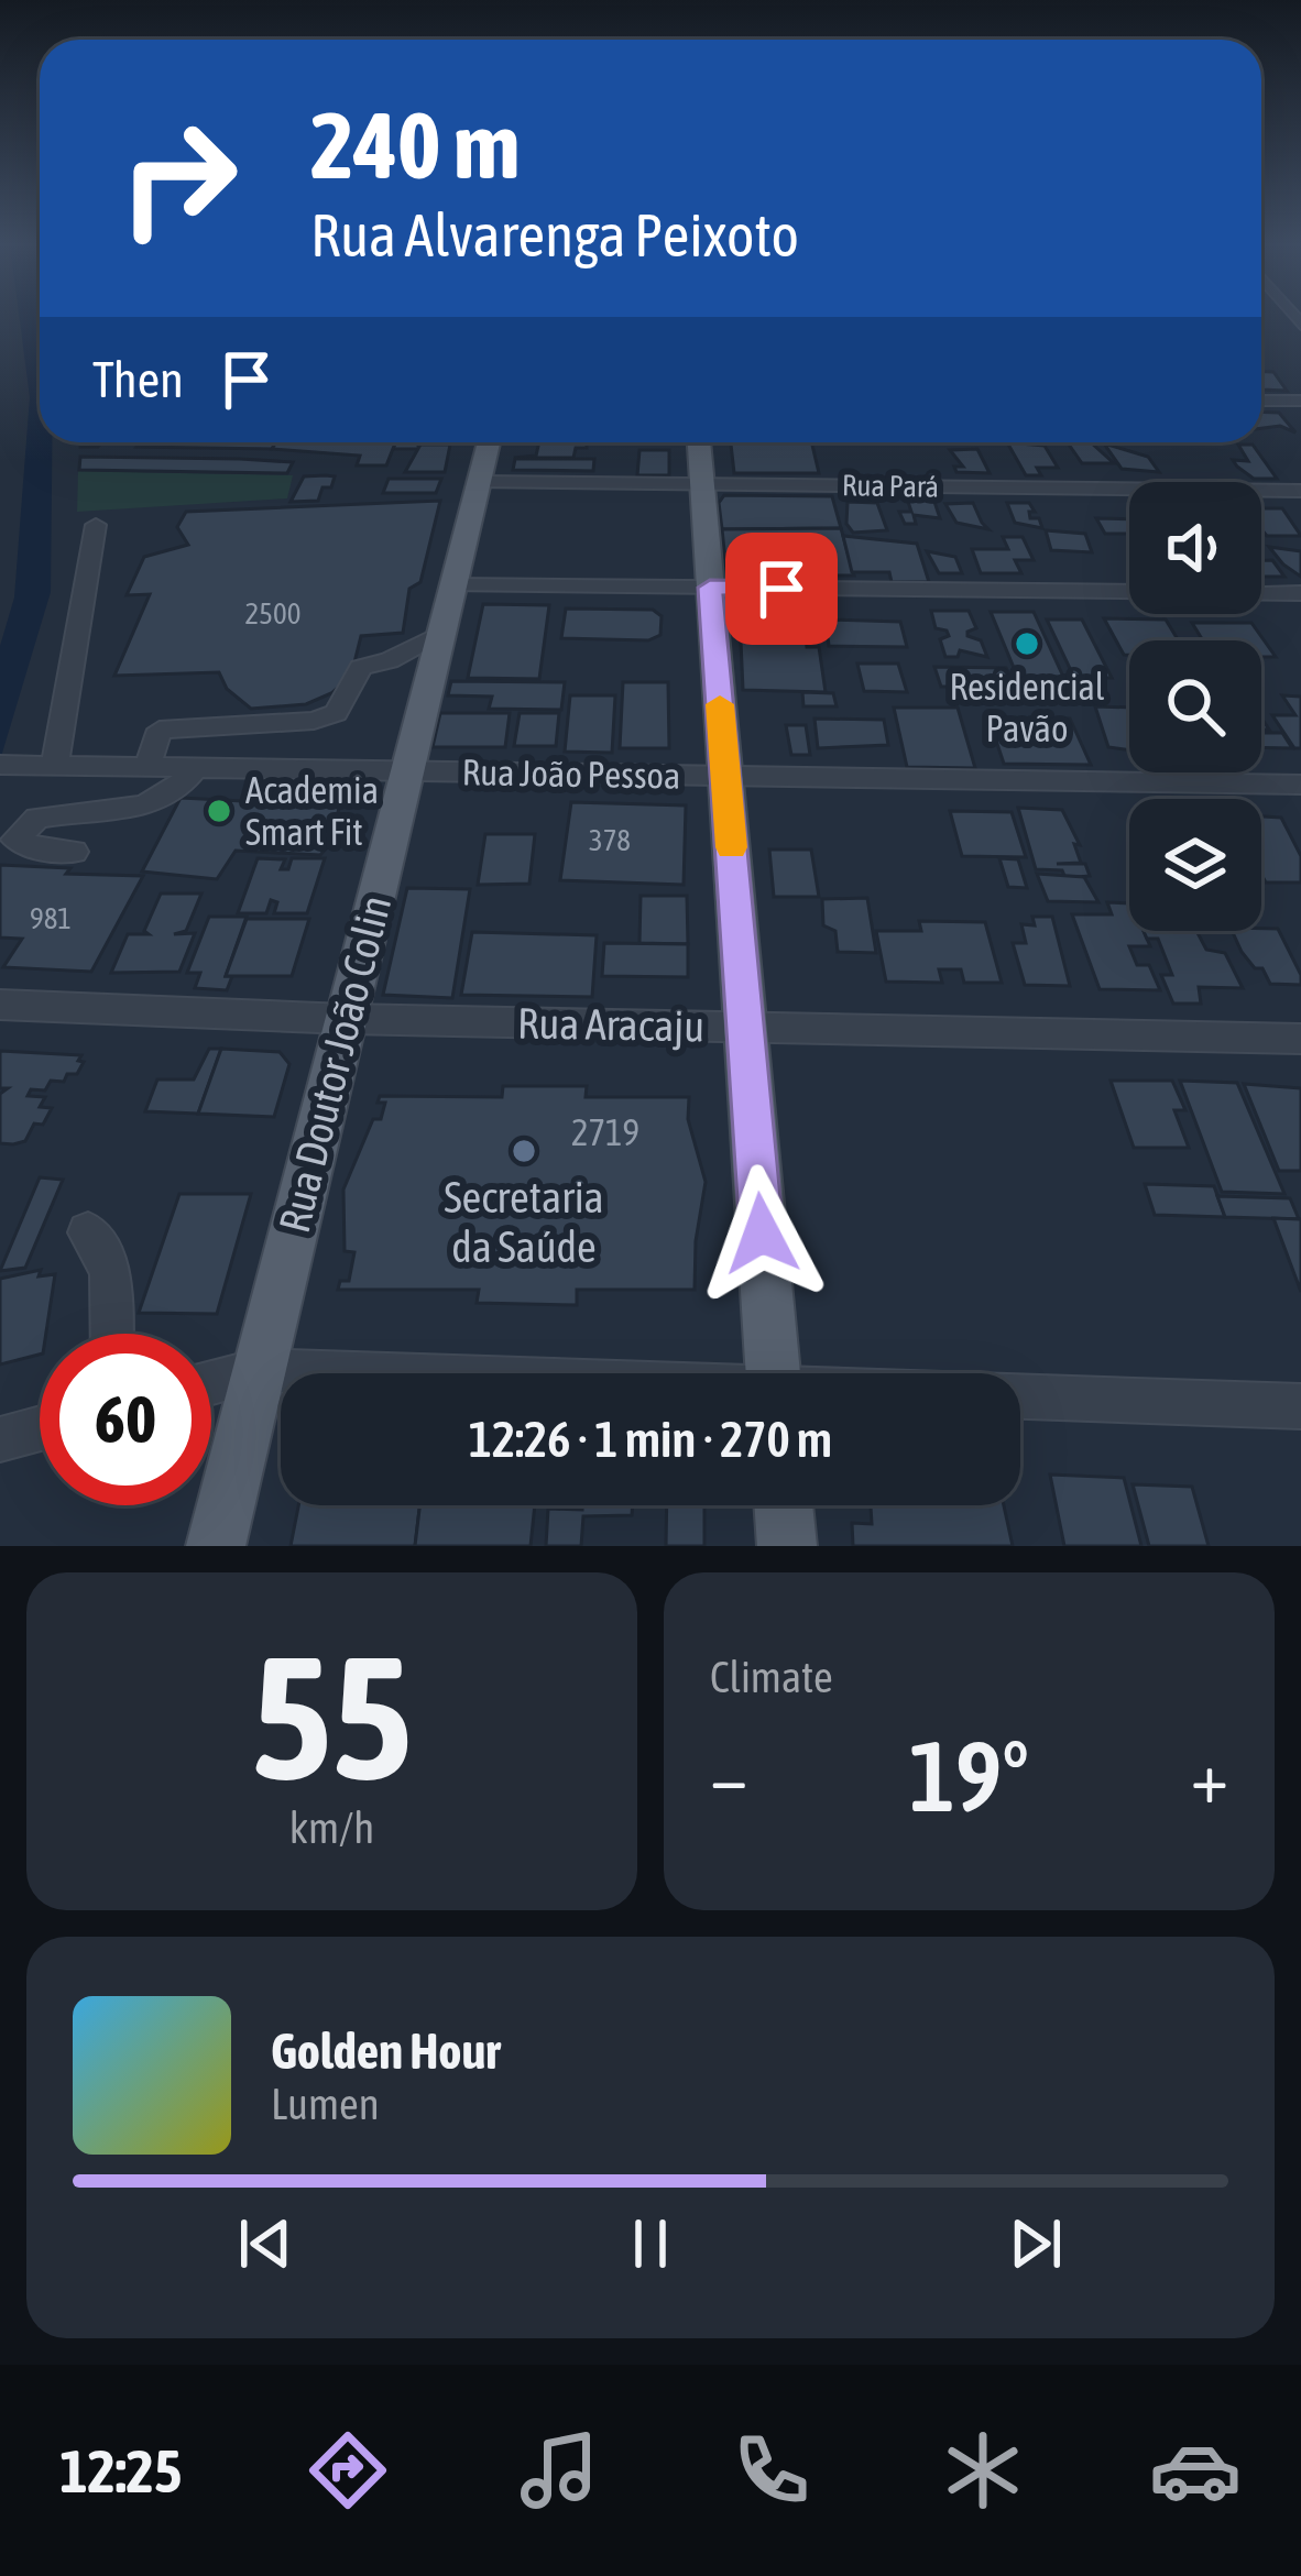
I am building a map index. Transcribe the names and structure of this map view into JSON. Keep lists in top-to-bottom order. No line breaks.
{"streets":{"main road":["Rua Doutor João Colin"],"street":["Rua Pará","Rua João Pessoa","Rua Aracaju"]},"crossings":[["Rua Pará","Rua Doutor João Colin"],["Rua João Pessoa","Rua Doutor João Colin"],["Rua Aracaju","Rua Doutor João Colin"]],"places":["Residencial Pavão","Academia Smart Fit","Secretaria da Saúde"],"house_numbers":["2500","378","981","2719"],"page":{"turn":["240 m","Rua Alvarenga Peixoto"],"then":"Then","limit":"60","trip":"12:26 · 1 min · 270 m","tile":[["55","km/h"],"Climate"],"heat":["−","19°","+"],"song":["Golden Hour","Lumen"],"tabs":"12:25"}}
